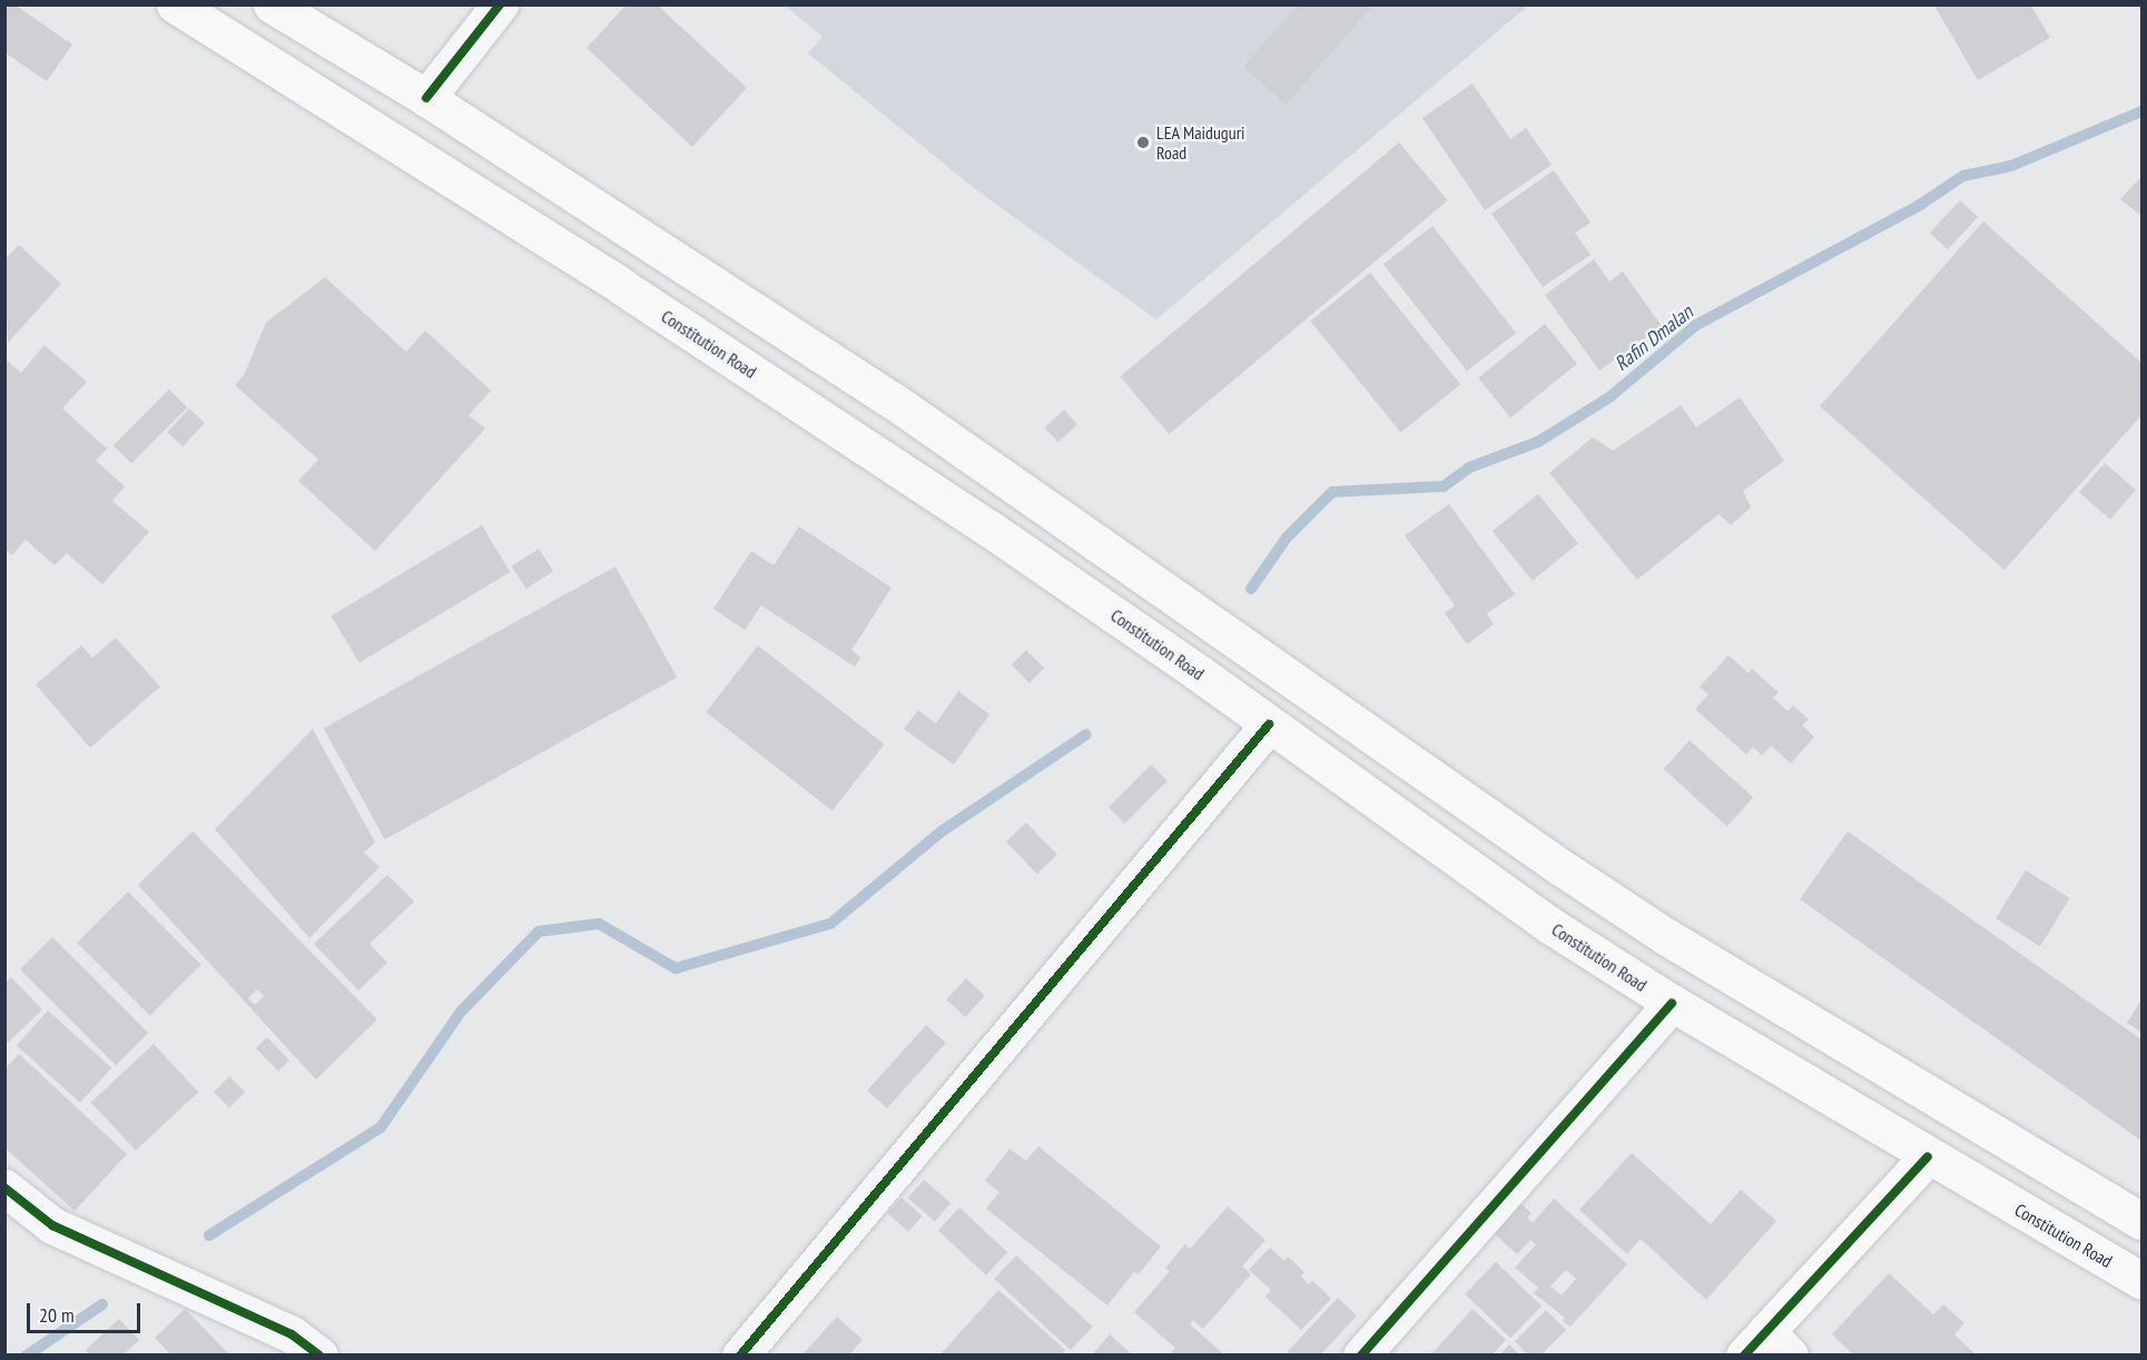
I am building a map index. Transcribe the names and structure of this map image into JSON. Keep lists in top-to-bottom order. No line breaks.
{"streets":{"main road":["Constitution Road"]},"water":["Rafin Dmalan"],"places":["LEA Maiduguri Road"],"scale_bar":"20 m"}
